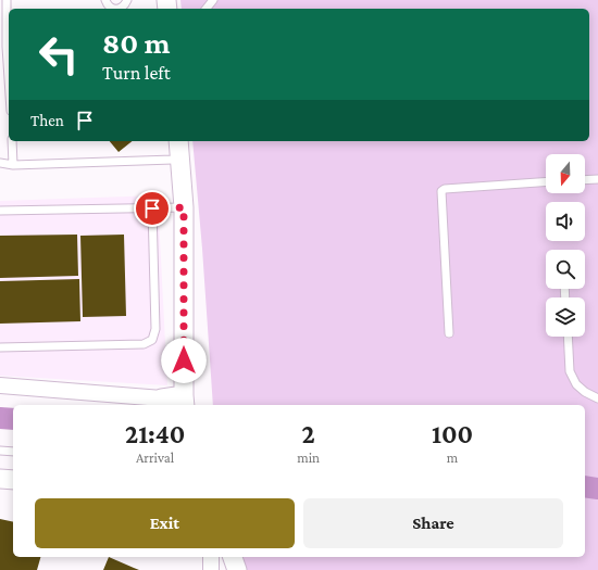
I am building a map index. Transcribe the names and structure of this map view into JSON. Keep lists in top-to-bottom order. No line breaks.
{"north":"bottom","page":{"turn":["80 m","Turn left"],"then":"Then","eta":["21:40","Arrival","2","min","100","m"],"buttons":["Exit","Share"]}}
